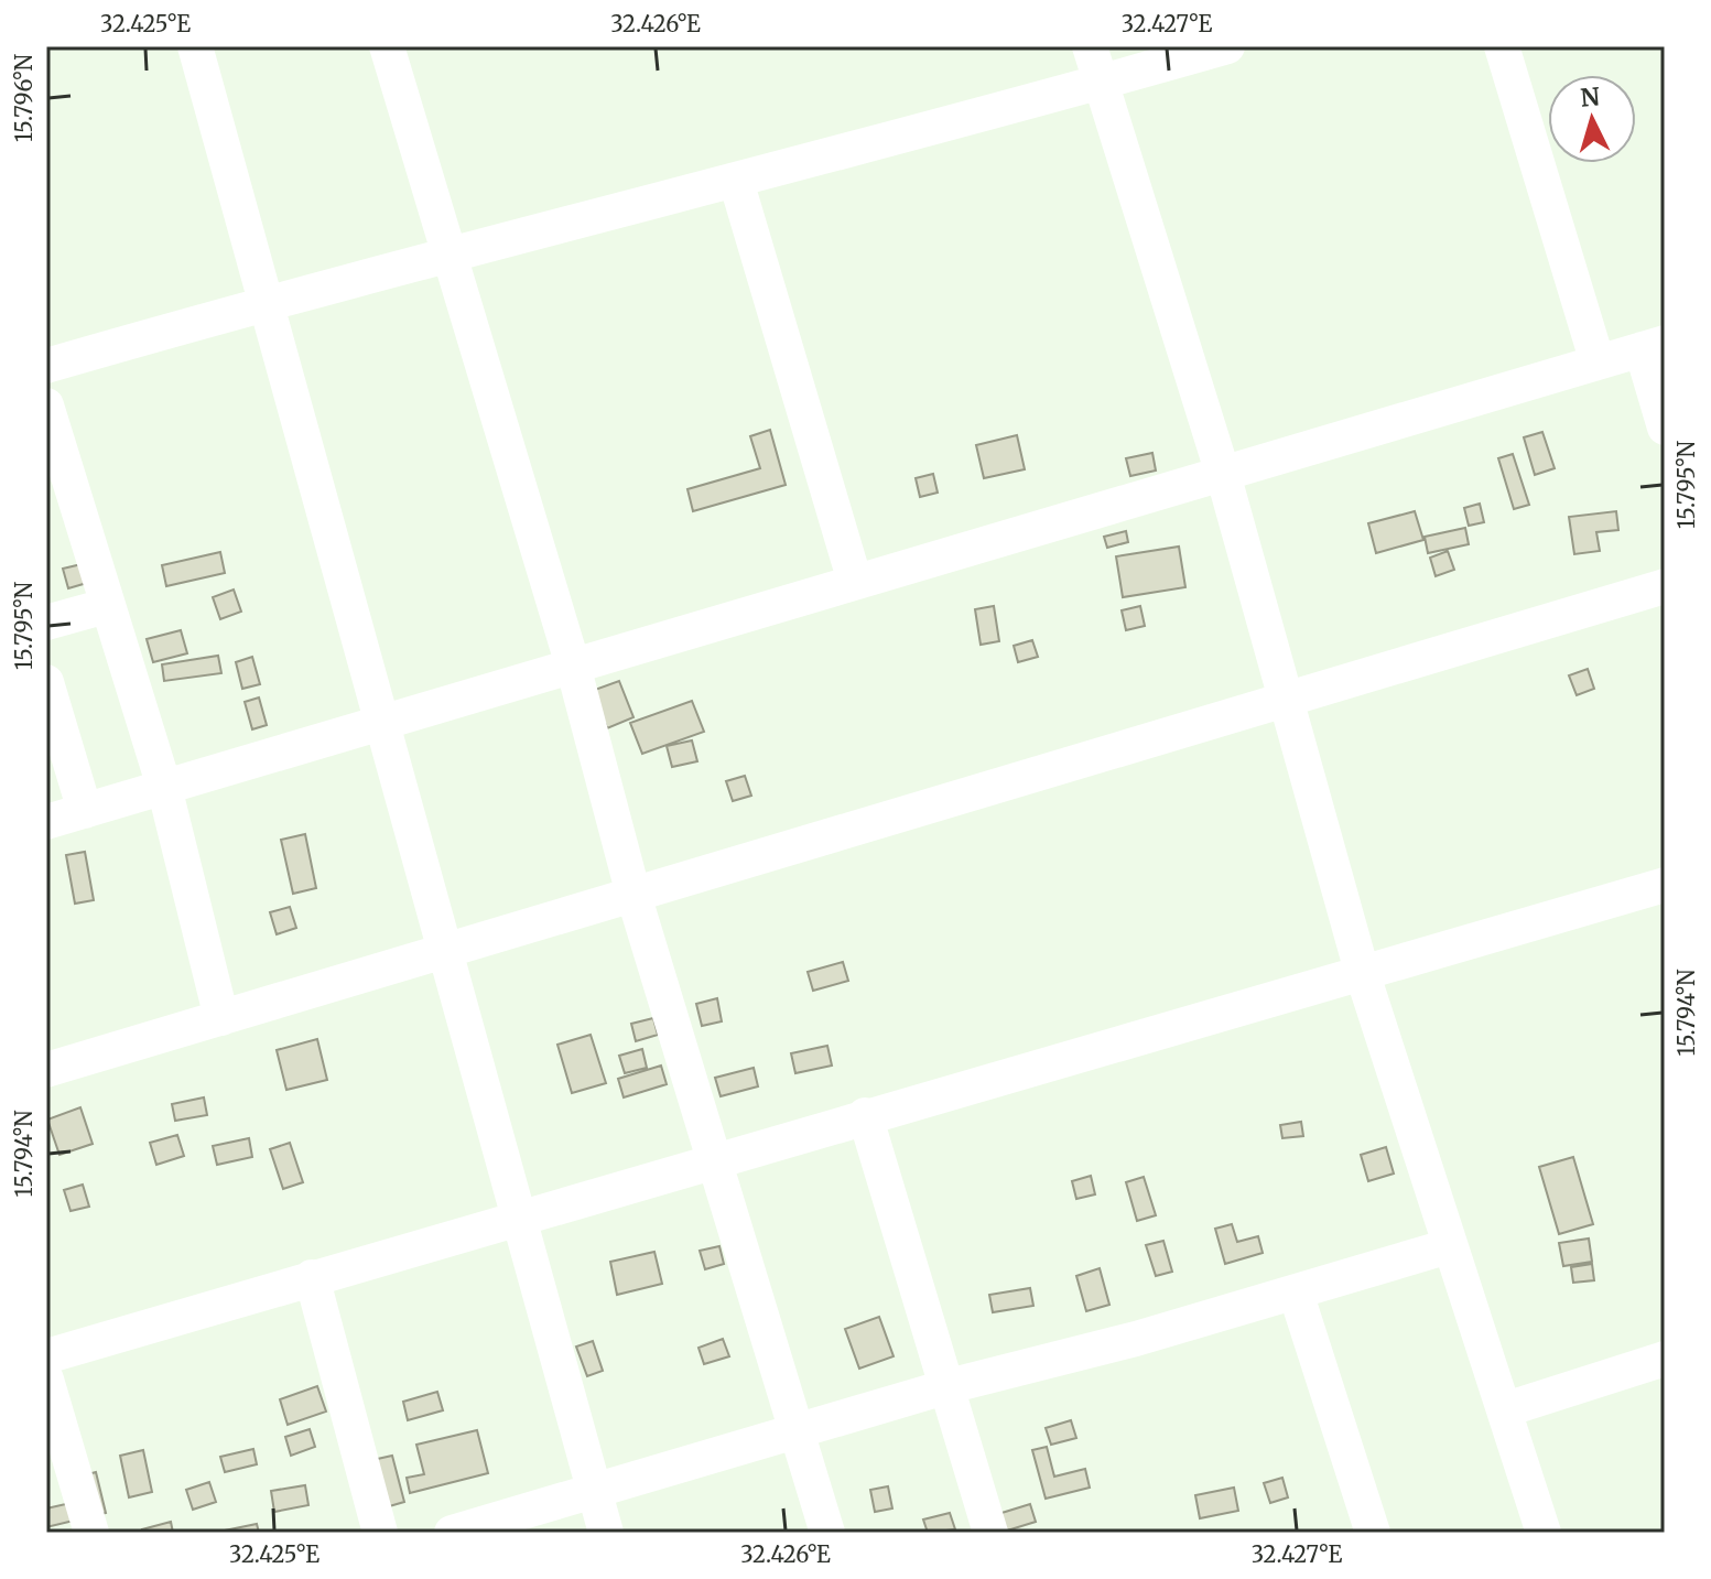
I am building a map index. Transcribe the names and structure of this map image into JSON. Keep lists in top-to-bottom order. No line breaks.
{"north":"top","coordinates":["32.425°E","32.426°E","32.427°E","15.796°N","15.795°N","15.794°N"]}
